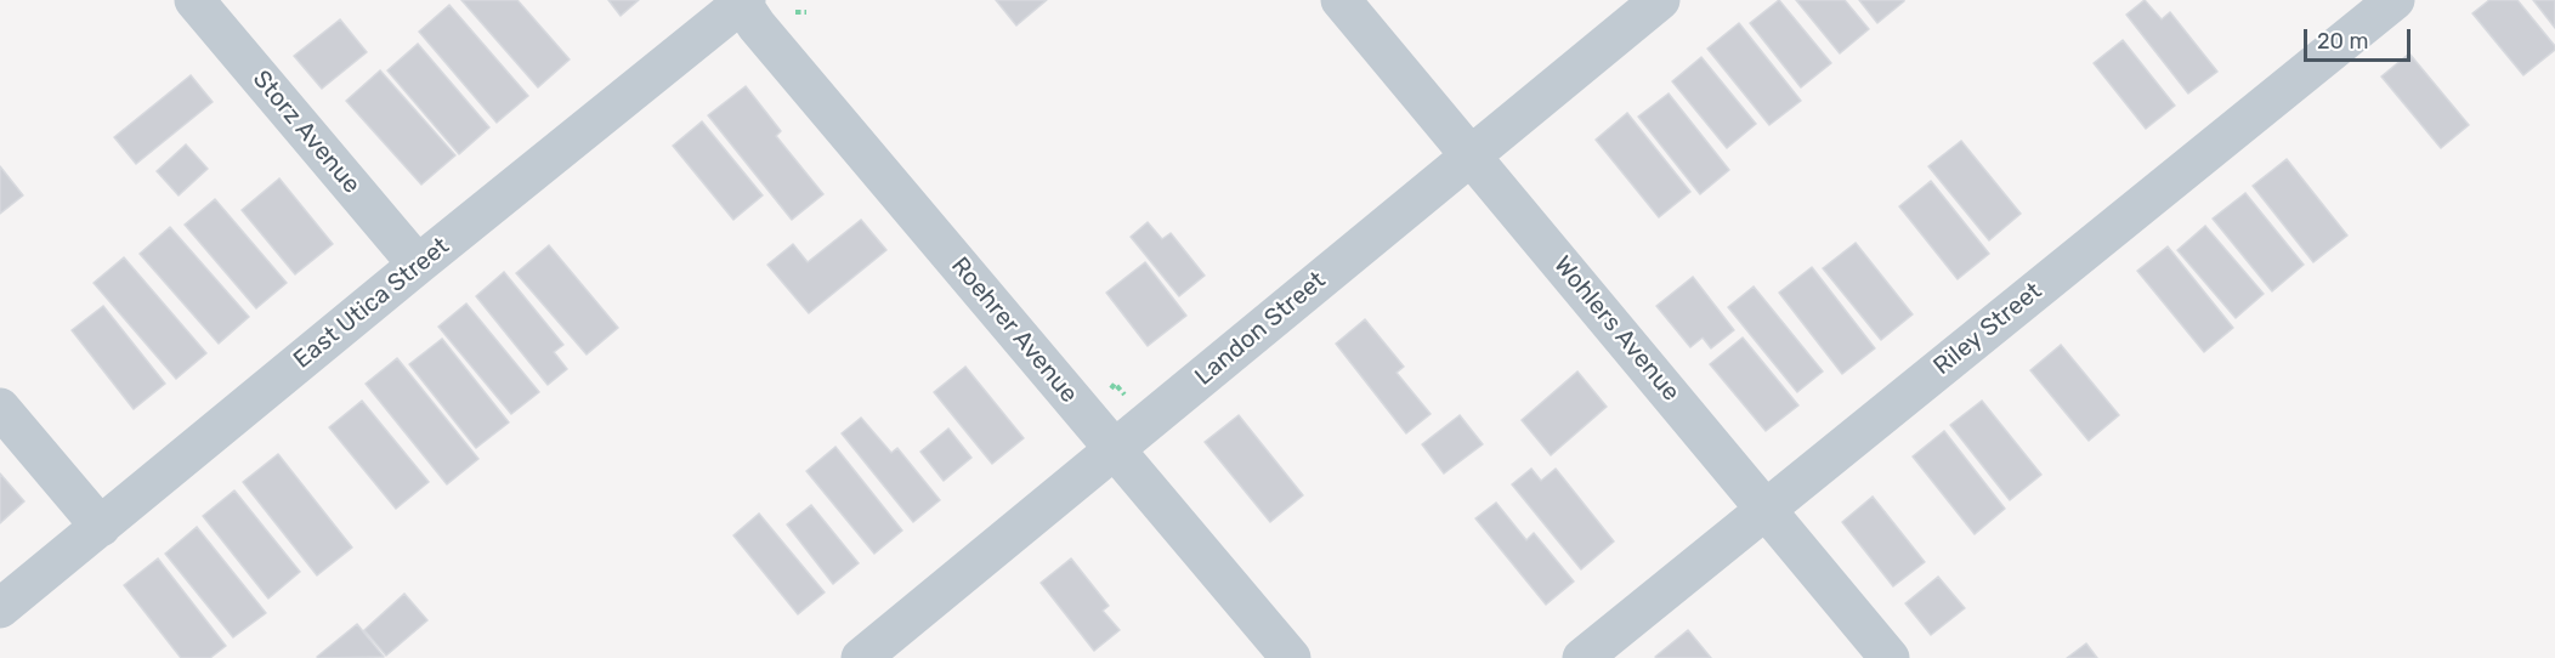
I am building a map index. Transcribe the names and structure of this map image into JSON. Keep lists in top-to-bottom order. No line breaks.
{"streets":{"street":["Storz Avenue","East Utica Street","Landon Street","Wohlers Avenue","Riley Street","Roehrer Avenue"]},"crossings":[["Storz Avenue","East Utica Street"],["East Utica Street","Roehrer Avenue"],["Landon Street","Wohlers Avenue"],["Landon Street","Roehrer Avenue"],["Wohlers Avenue","Riley Street"]],"scale_bar":"20 m"}
